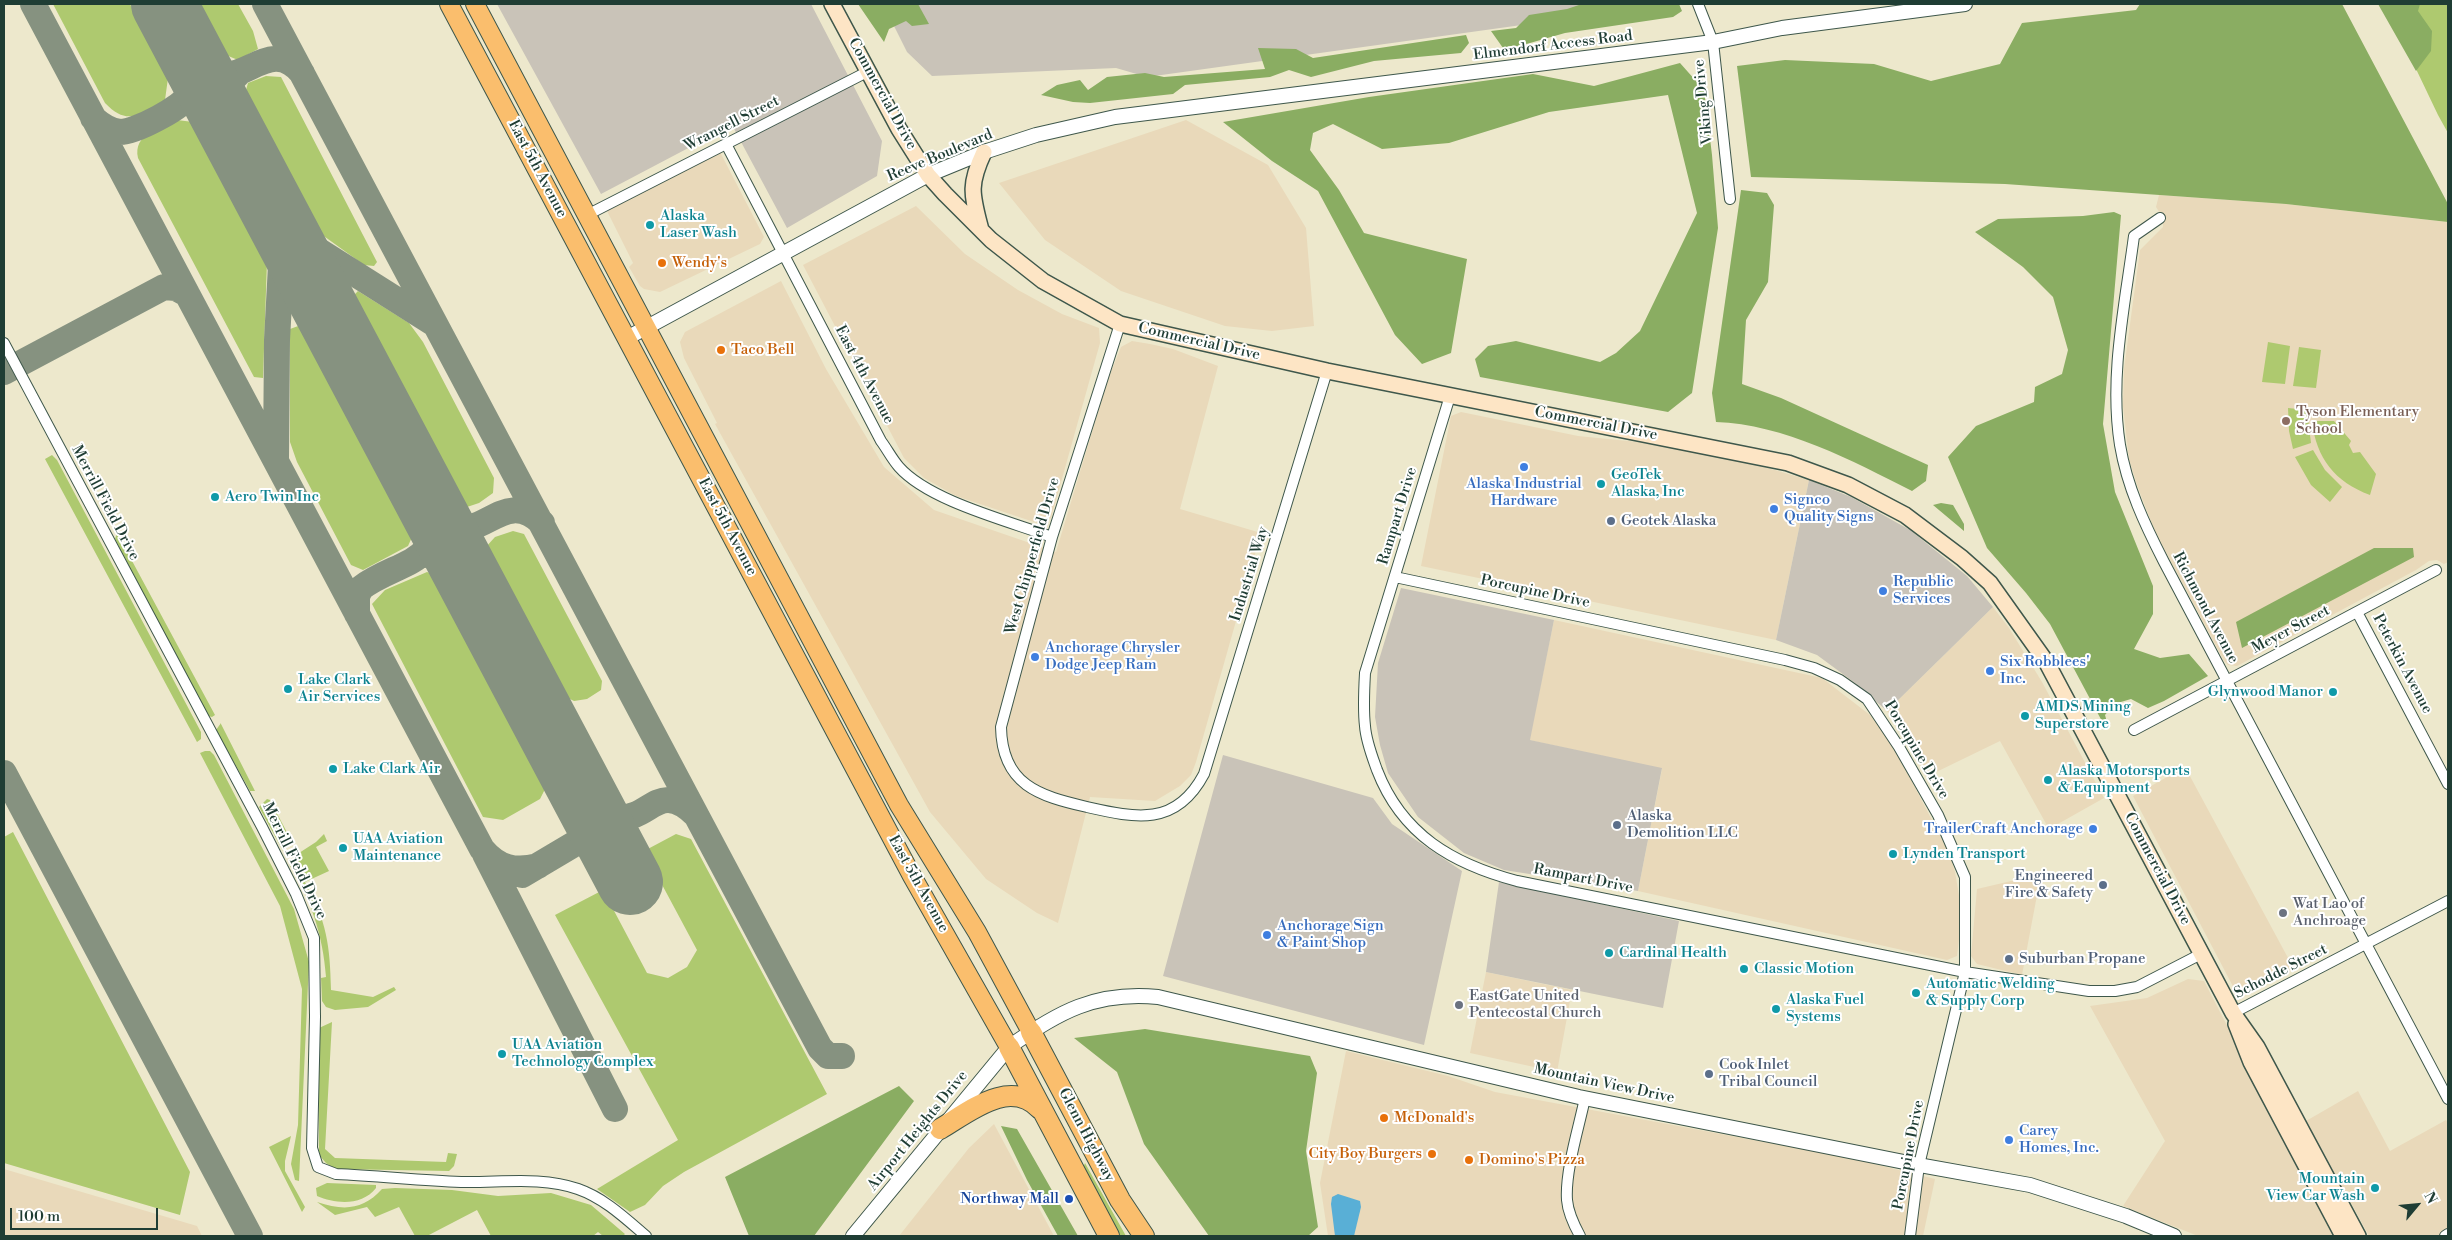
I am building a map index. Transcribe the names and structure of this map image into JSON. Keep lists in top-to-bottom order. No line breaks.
{"streets":{"highway":["East 5th Avenue","Glenn Highway"],"main road":["Commercial Drive"],"street":["Elmendorf Access Road","Viking Drive","Wrangell Street","Reeve Boulevard","East 4th Avenue","Merrill Field Drive","Rampart Drive","West Chipperfield Drive","Industrial Way","Porcupine Drive","Richmond Avenue","Meyer Street","Peterkin Avenue","Schodde Street","Mountain View Drive","Airport Heights Drive"]},"crossings":[["Elmendorf Access Road","Viking Drive"],["Elmendorf Access Road","Reeve Boulevard"],["Commercial Drive","Wrangell Street"],["Commercial Drive","Reeve Boulevard"],["Commercial Drive","Rampart Drive"],["Commercial Drive","West Chipperfield Drive"],["Commercial Drive","Industrial Way"],["Commercial Drive","Schodde Street"],["Wrangell Street","East 5th Avenue"],["Wrangell Street","East 4th Avenue"],["Reeve Boulevard","East 5th Avenue"],["Reeve Boulevard","East 4th Avenue"],["East 5th Avenue","Mountain View Drive"],["East 5th Avenue","Airport Heights Drive"],["East 5th Avenue","Glenn Highway"],["East 4th Avenue","West Chipperfield Drive"],["Rampart Drive","Porcupine Drive"],["West Chipperfield Drive","Industrial Way"],["Porcupine Drive","Mountain View Drive"],["Richmond Avenue","Meyer Street"],["Richmond Avenue","Schodde Street"],["Meyer Street","Peterkin Avenue"],["Mountain View Drive","Airport Heights Drive"],["Mountain View Drive","Glenn Highway"],["Airport Heights Drive","Glenn Highway"]],"places":["Alaska Laser Wash","Wendy's","Taco Bell","Tyson Elementary School","Alaska Industrial Hardware","GeoTek Alaska, Inc","Aero Twin Inc","Signco Quality Signs","Geotek Alaska","Republic Services","Anchorage Chrysler Dodge Jeep Ram","Six Robblees' Inc.","Lake Clark Air Services","Glynwood Manor","AMDS Mining Superstore","Lake Clark Air","Alaska Motorsports & Equipment","Alaska Demolition LLC","TrailerCraft Anchorage","UAA Aviation Maintenance","Lynden Transport","Engineered Fire & Safety","Wat Lao of Anchroage","Anchorage Sign & Paint Shop","Cardinal Health","Suburban Propane","Classic Motion","Automatic Welding & Supply Corp","EastGate United Pentecostal Church","Alaska Fuel Systems","UAA Aviation Technology Complex","Cook Inlet Tribal Council","McDonald's","Carey Homes, Inc.","City Boy Burgers","Domino's Pizza","Mountain View Car Wash","Northway Mall"],"scale_bar":"100 m","north":"top right"}
